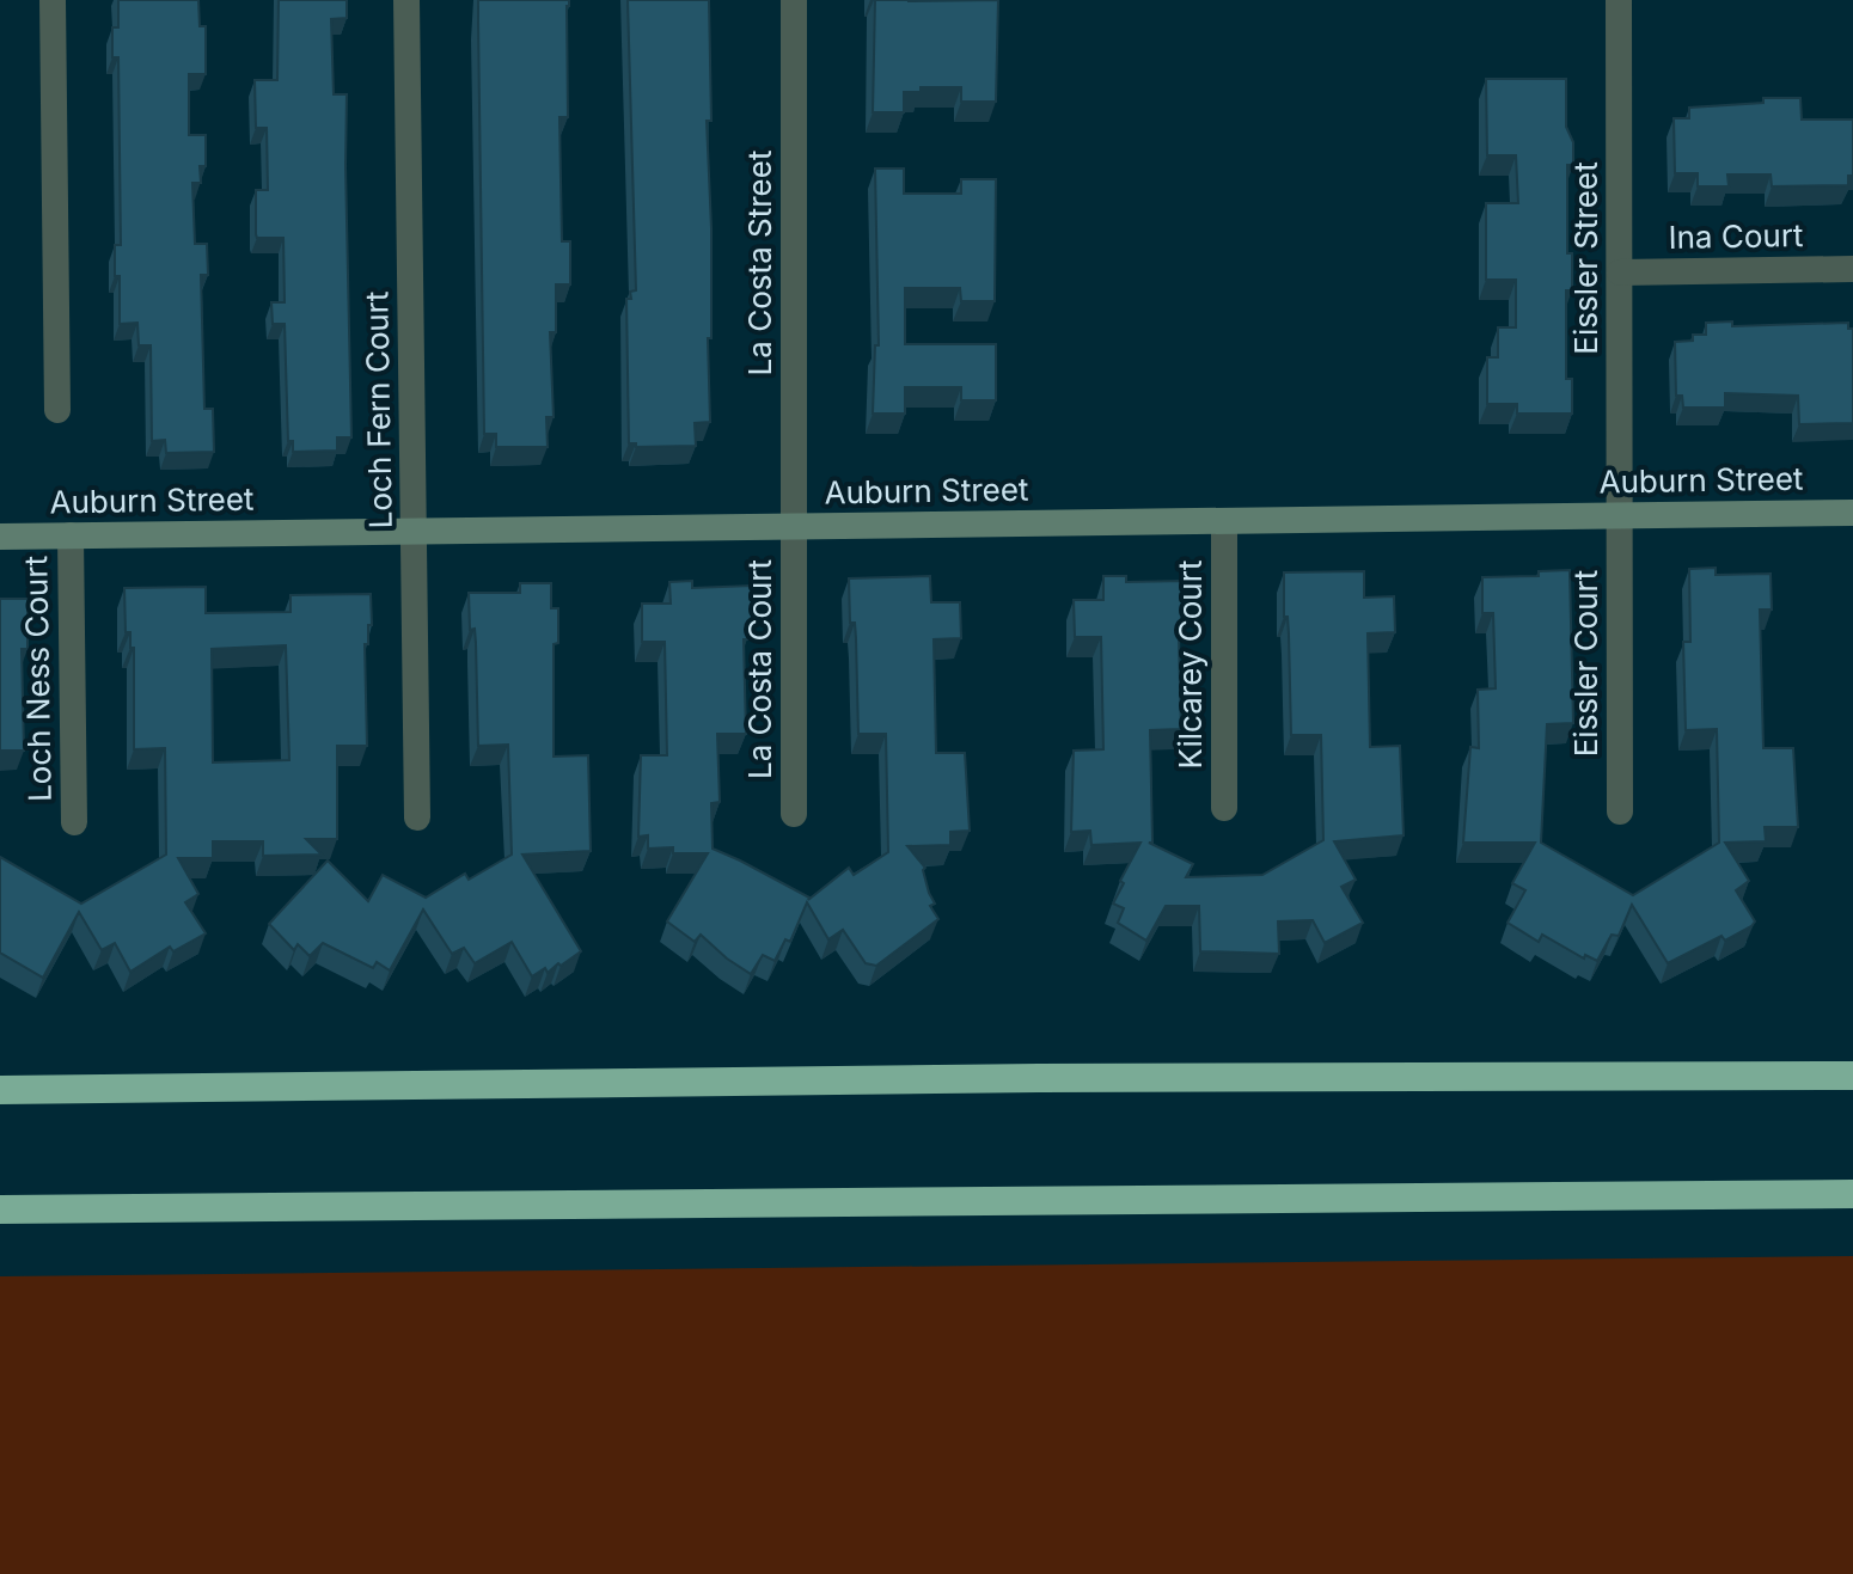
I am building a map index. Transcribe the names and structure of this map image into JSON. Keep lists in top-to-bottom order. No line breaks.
{"streets":{"main road":["Auburn Street"],"street":["Ina Court","Eissler Street","La Costa Street","Loch Fern Court","Eissler Court","Kilcarey Court","La Costa Court","Loch Ness Court"]},"crossings":[["Ina Court","Eissler Street"],["Eissler Street","Auburn Street"],["Eissler Street","Eissler Court"],["La Costa Street","Auburn Street"],["La Costa Street","La Costa Court"],["Loch Fern Court","Auburn Street"],["Auburn Street","Eissler Court"],["Auburn Street","Kilcarey Court"],["Auburn Street","La Costa Court"],["Auburn Street","Loch Ness Court"]]}
